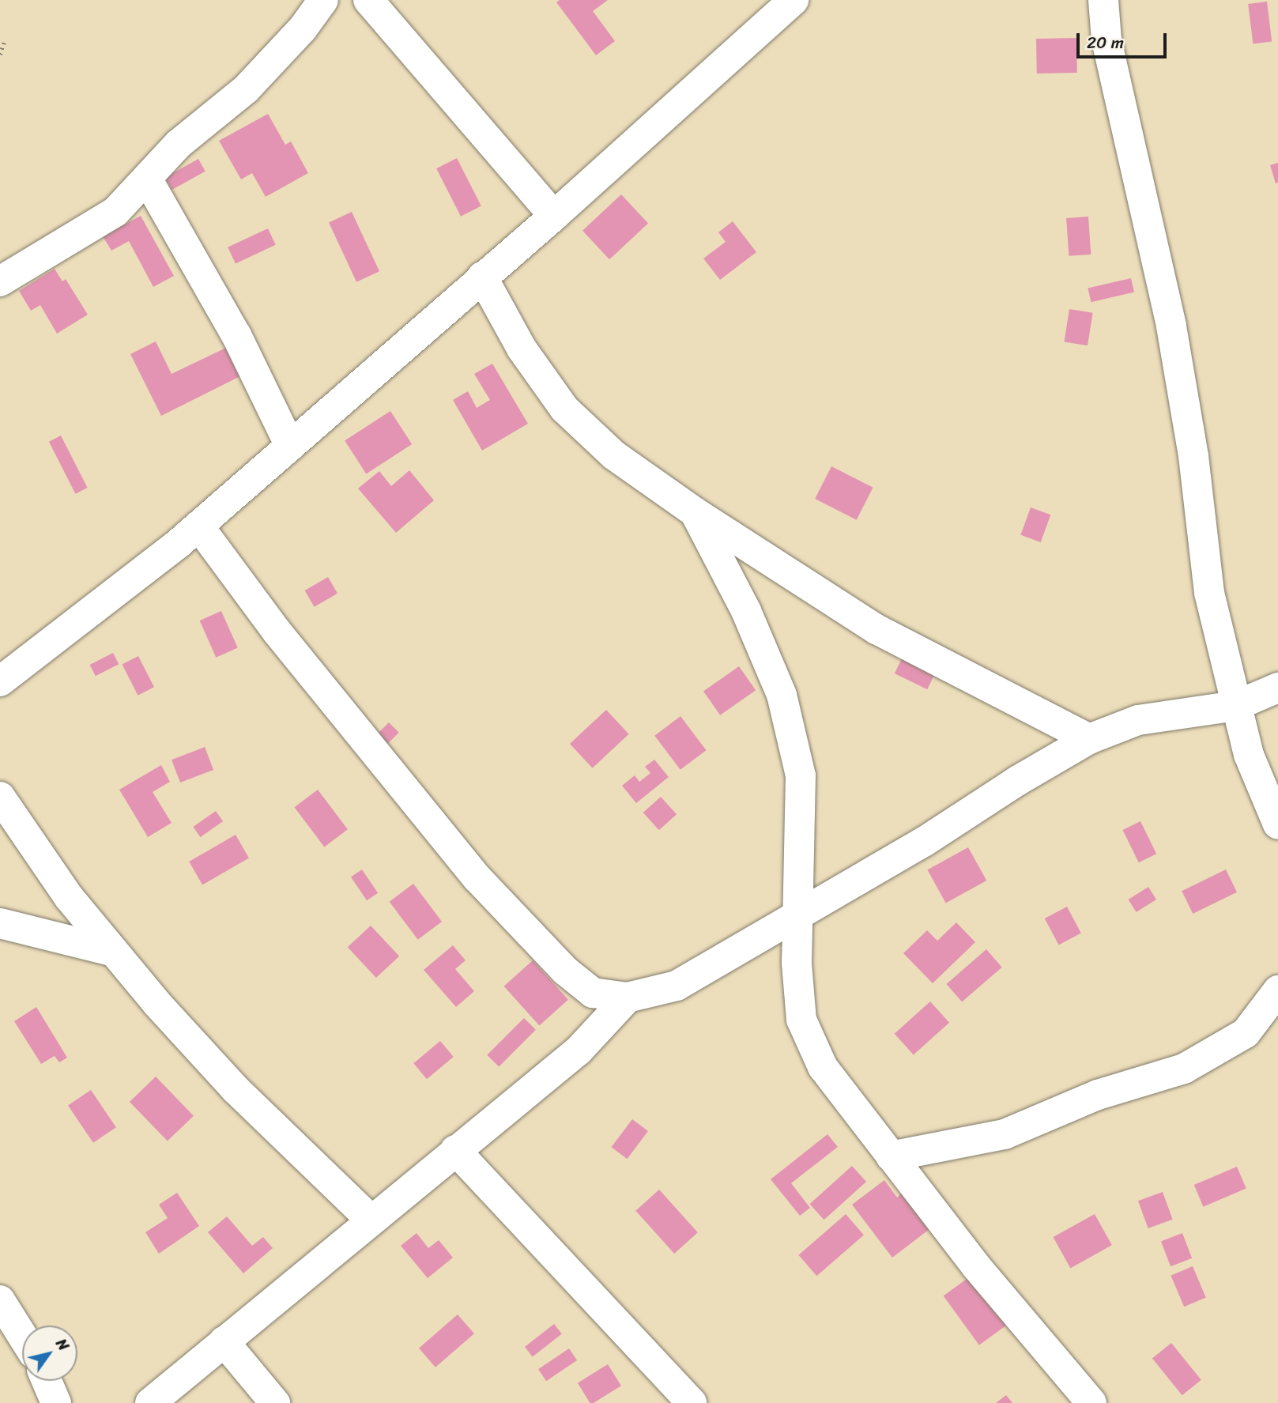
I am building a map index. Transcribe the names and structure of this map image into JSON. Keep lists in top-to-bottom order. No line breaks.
{"scale_bar":"20 m","north":"top right"}
